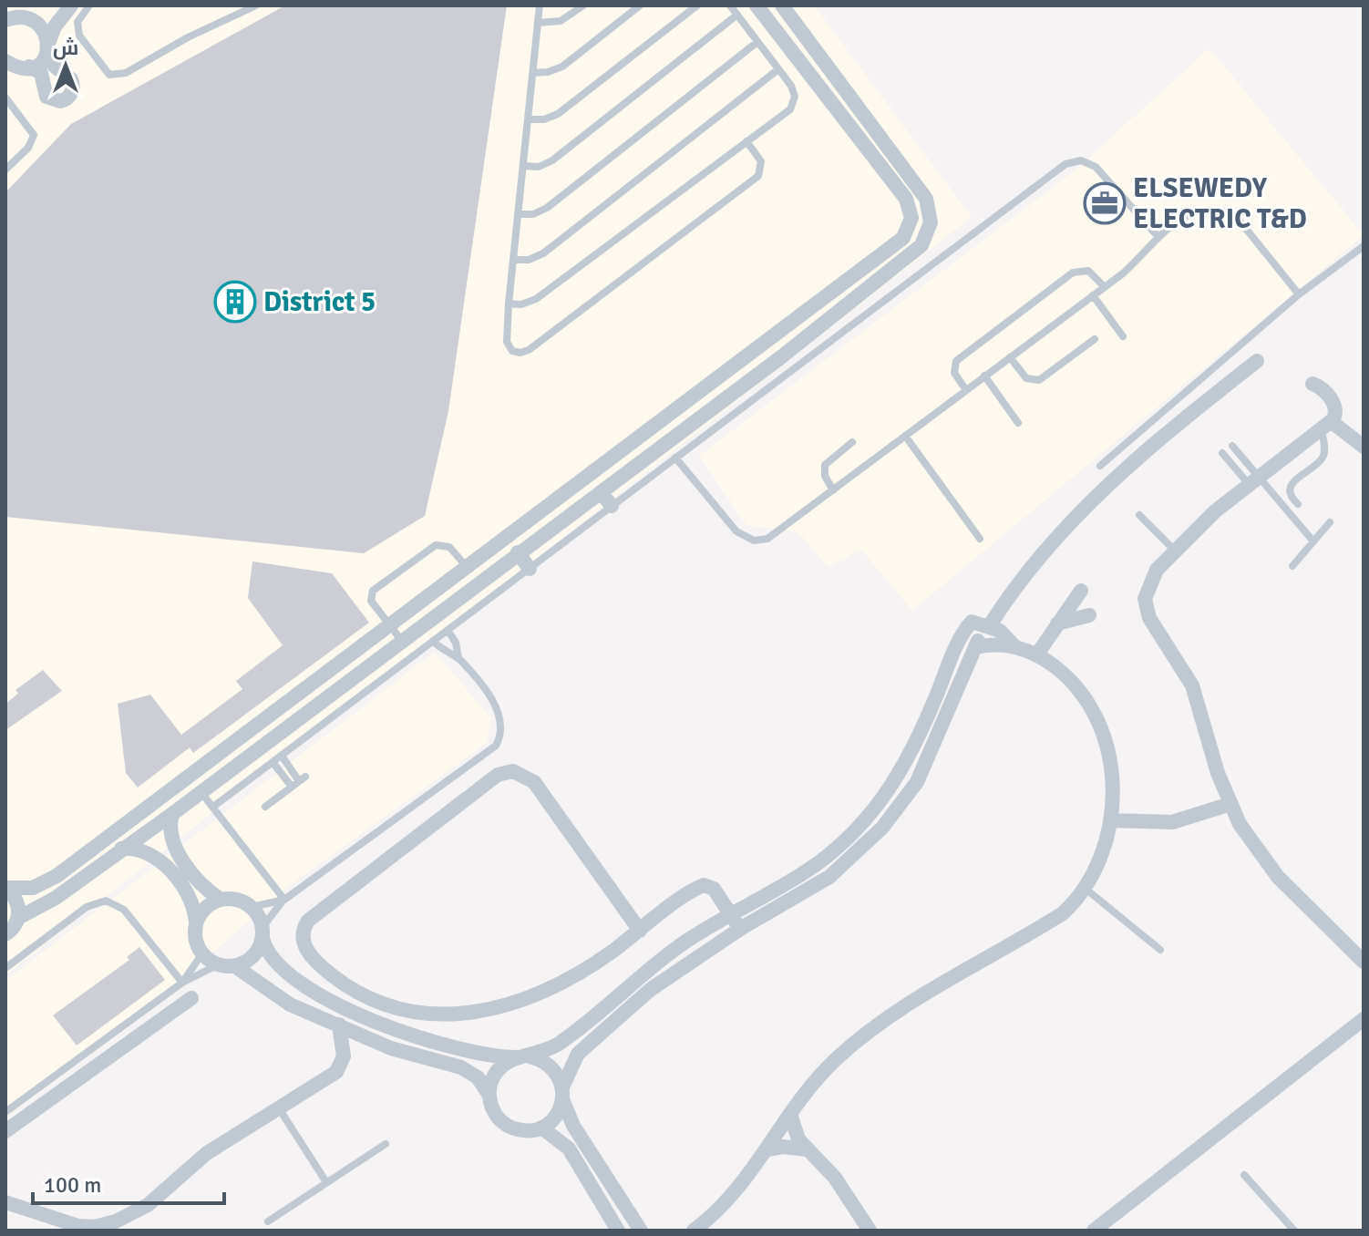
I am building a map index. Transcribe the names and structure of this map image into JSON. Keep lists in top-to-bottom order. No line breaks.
{"places":{"office":["ELSEWEDY ELECTRIC T&D"],"building":["District 5"]},"scale_bar":"100 m","north":"top"}
